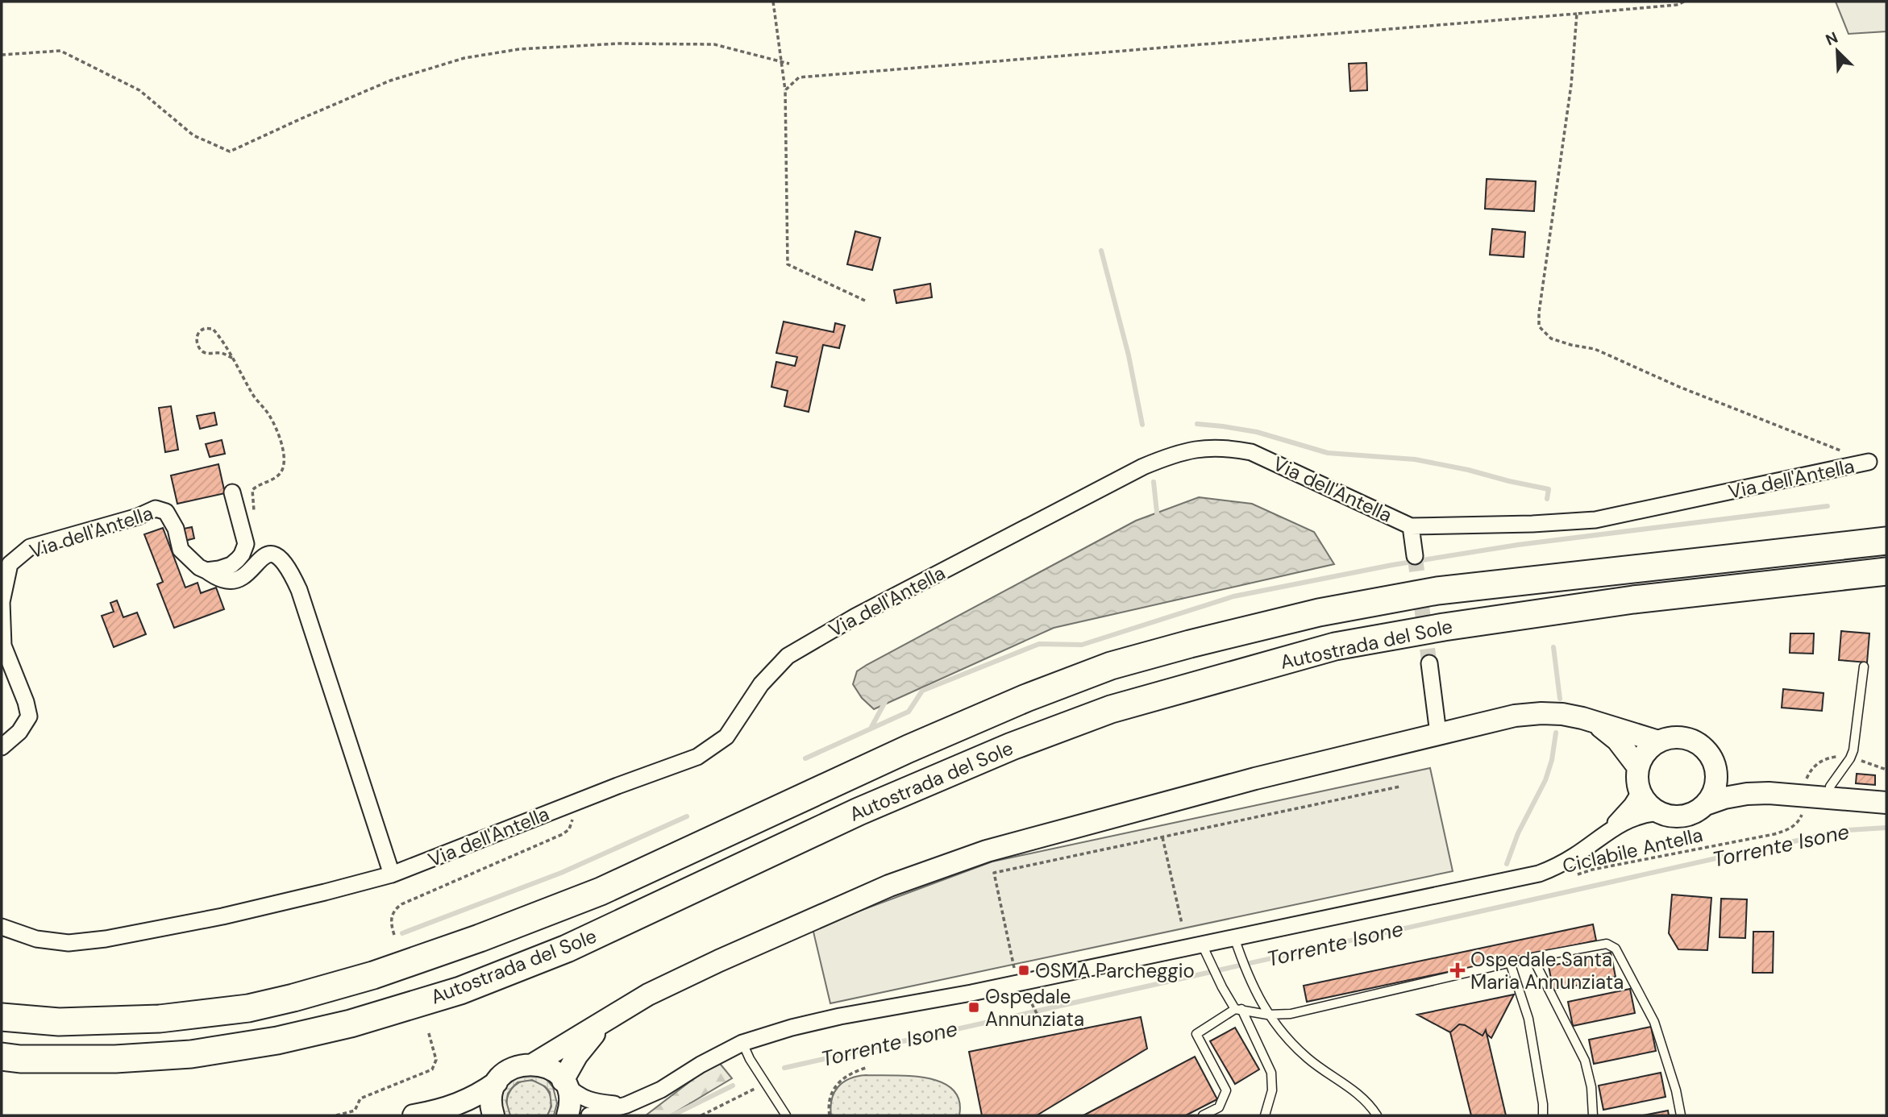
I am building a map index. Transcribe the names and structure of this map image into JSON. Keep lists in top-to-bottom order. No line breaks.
{"streets":{"highway":["Autostrada del Sole"],"street":["Via dell'Antella"],"path":["Ciclabile Antella"]},"water":["Torrente Isone"],"places":{"transit":["OSMA Parcheggio","Ospedale Annunziata"],"health":["Ospedale Santa Maria Annunziata"]},"north":"top left"}
